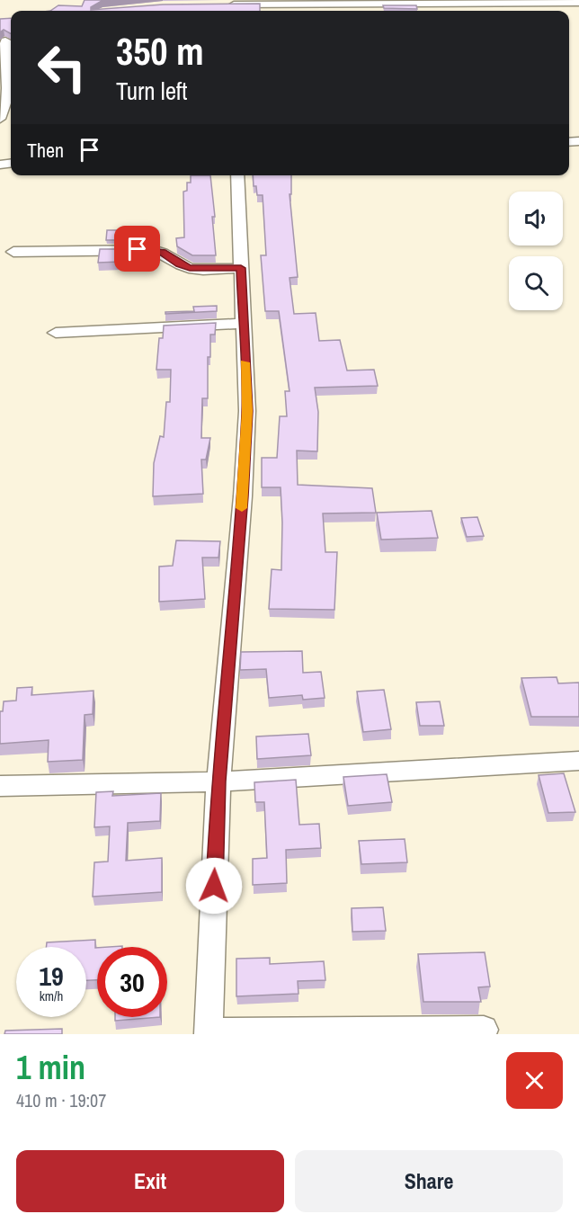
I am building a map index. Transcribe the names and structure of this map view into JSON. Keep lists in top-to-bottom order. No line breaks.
{"page":{"turn":["350 m","Turn left"],"then":"Then","speed":"19 km/h","limit":"30","heading":["1 min","410 m · 19:07"],"buttons":["Exit","Share"]}}
